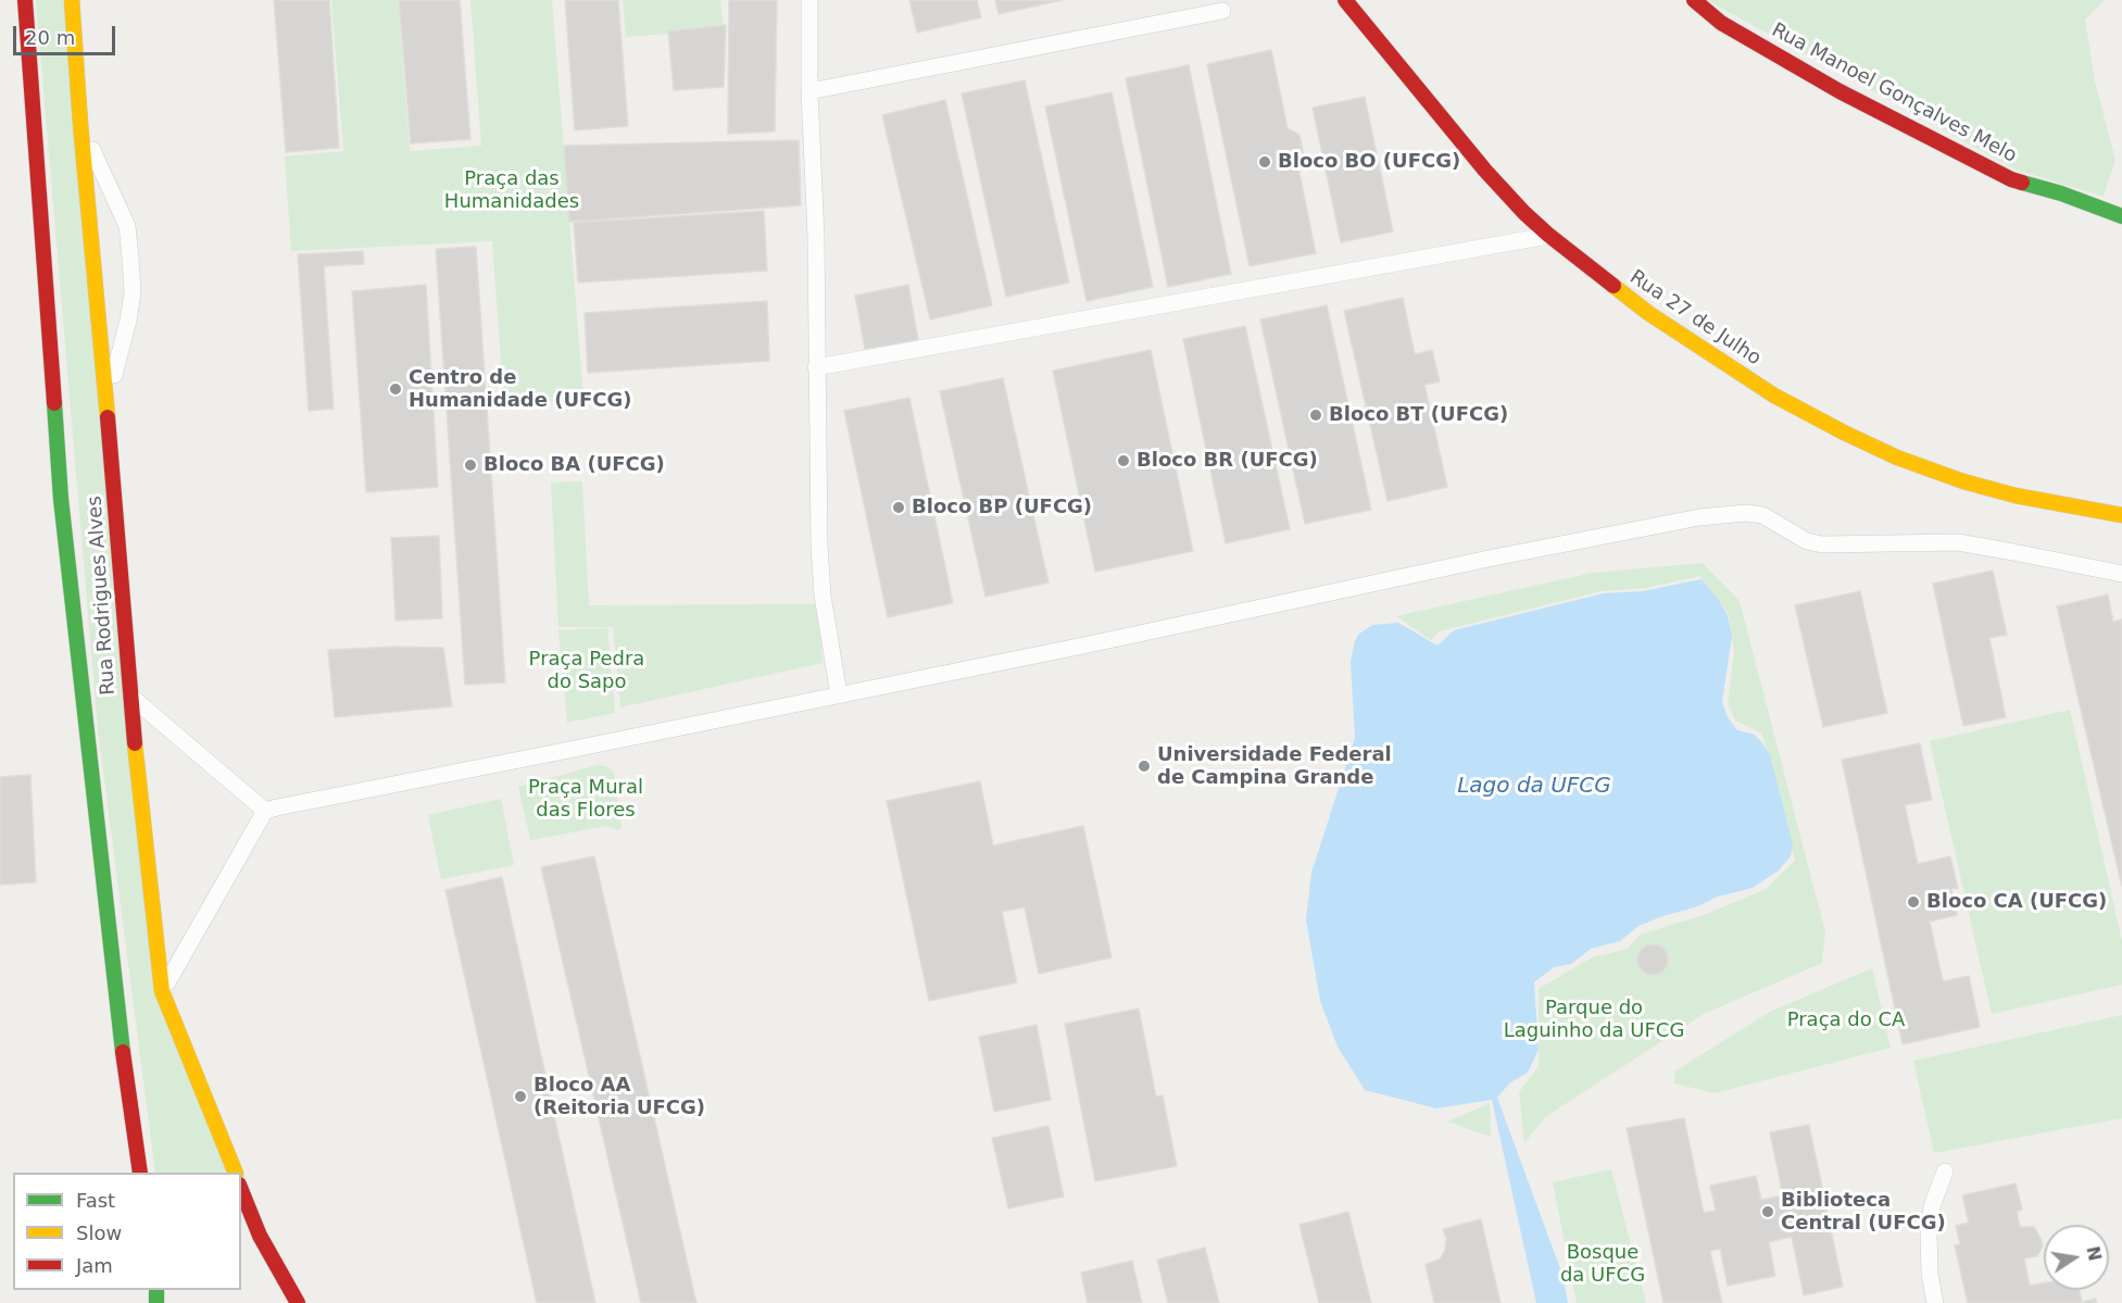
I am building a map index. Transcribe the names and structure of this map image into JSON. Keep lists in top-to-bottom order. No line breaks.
{"streets":{"main road":["Rua Manoel Gonçalves Melo","Rua 27 de Julho","Rua Rodrigues Alves"]},"water":["Lago da UFCG"],"parks":["Praça das Humanidades","Praça Pedra do Sapo","Praça Mural das Flores","Parque do Laguinho da UFCG","Praça do CA","Bosque da UFCG"],"places":["Bloco BO (UFCG)","Centro de Humanidade (UFCG)","Bloco BT (UFCG)","Bloco BR (UFCG)","Bloco BA (UFCG)","Bloco BP (UFCG)","Universidade Federal de Campina Grande","Bloco CA (UFCG)","Bloco AA (Reitoria UFCG)","Biblioteca Central (UFCG)"],"legend":["Fast","Slow","Jam"],"scale_bar":"20 m","north":"right"}
